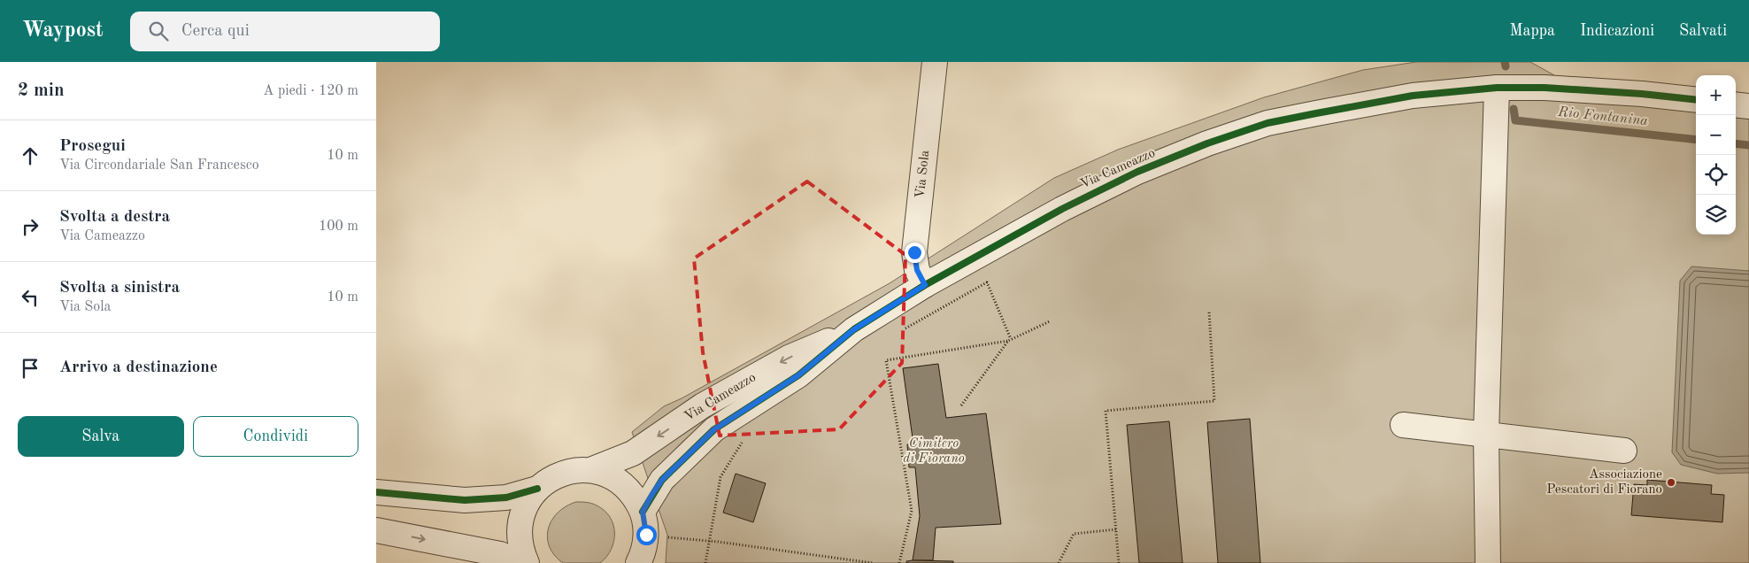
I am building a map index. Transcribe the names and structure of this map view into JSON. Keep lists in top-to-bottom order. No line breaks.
{"streets":{"street":["Via Cameazzo","Via Sola"]},"crossings":[["Via Cameazzo","Via Sola"]],"water":["Rio Fontanina"],"parks":["Cimitero di Fiorano"],"places":["Associazione Pescatori di Fiorano"],"page":{"header":"Waypost","search":"Cerca qui","nav":["Mappa","Indicazioni","Salvati"],"heading":["2 min","A piedi · 120 m"],"map_buttons":["+","−"],"list":[["Prosegui","Via Circondariale San Francesco","10 m"],["Svolta a destra","Via Cameazzo","100 m"],["Svolta a sinistra","Via Sola","10 m"],"Arrivo a destinazione"],"buttons":["Salva","Condividi"]}}
